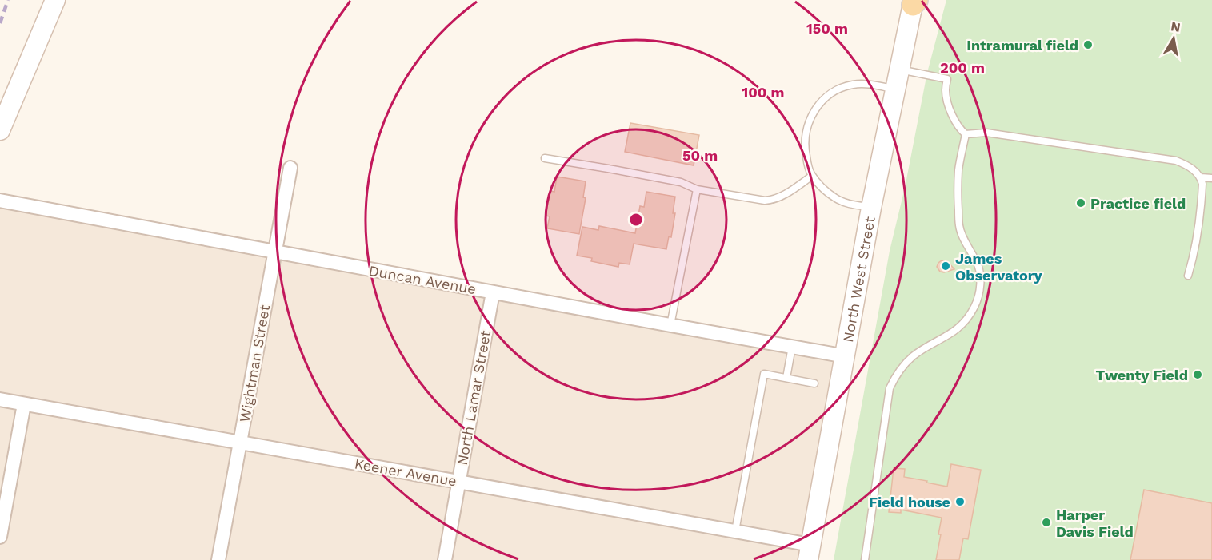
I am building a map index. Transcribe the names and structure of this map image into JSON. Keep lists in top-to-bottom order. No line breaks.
{"streets":{"street":["Duncan Avenue","North West Street","Wightman Street","North Lamar Street","Keener Avenue"]},"crossings":[["Duncan Avenue","North West Street"],["Duncan Avenue","Wightman Street"],["Duncan Avenue","North Lamar Street"],["North West Street","Keener Avenue"],["Wightman Street","Keener Avenue"],["North Lamar Street","Keener Avenue"]],"places":["Intramural field","Practice field","James Observatory","Twenty Field","Field house","Harper Davis Field"],"north":"top","rings":["150 m","200 m","100 m","50 m"]}
